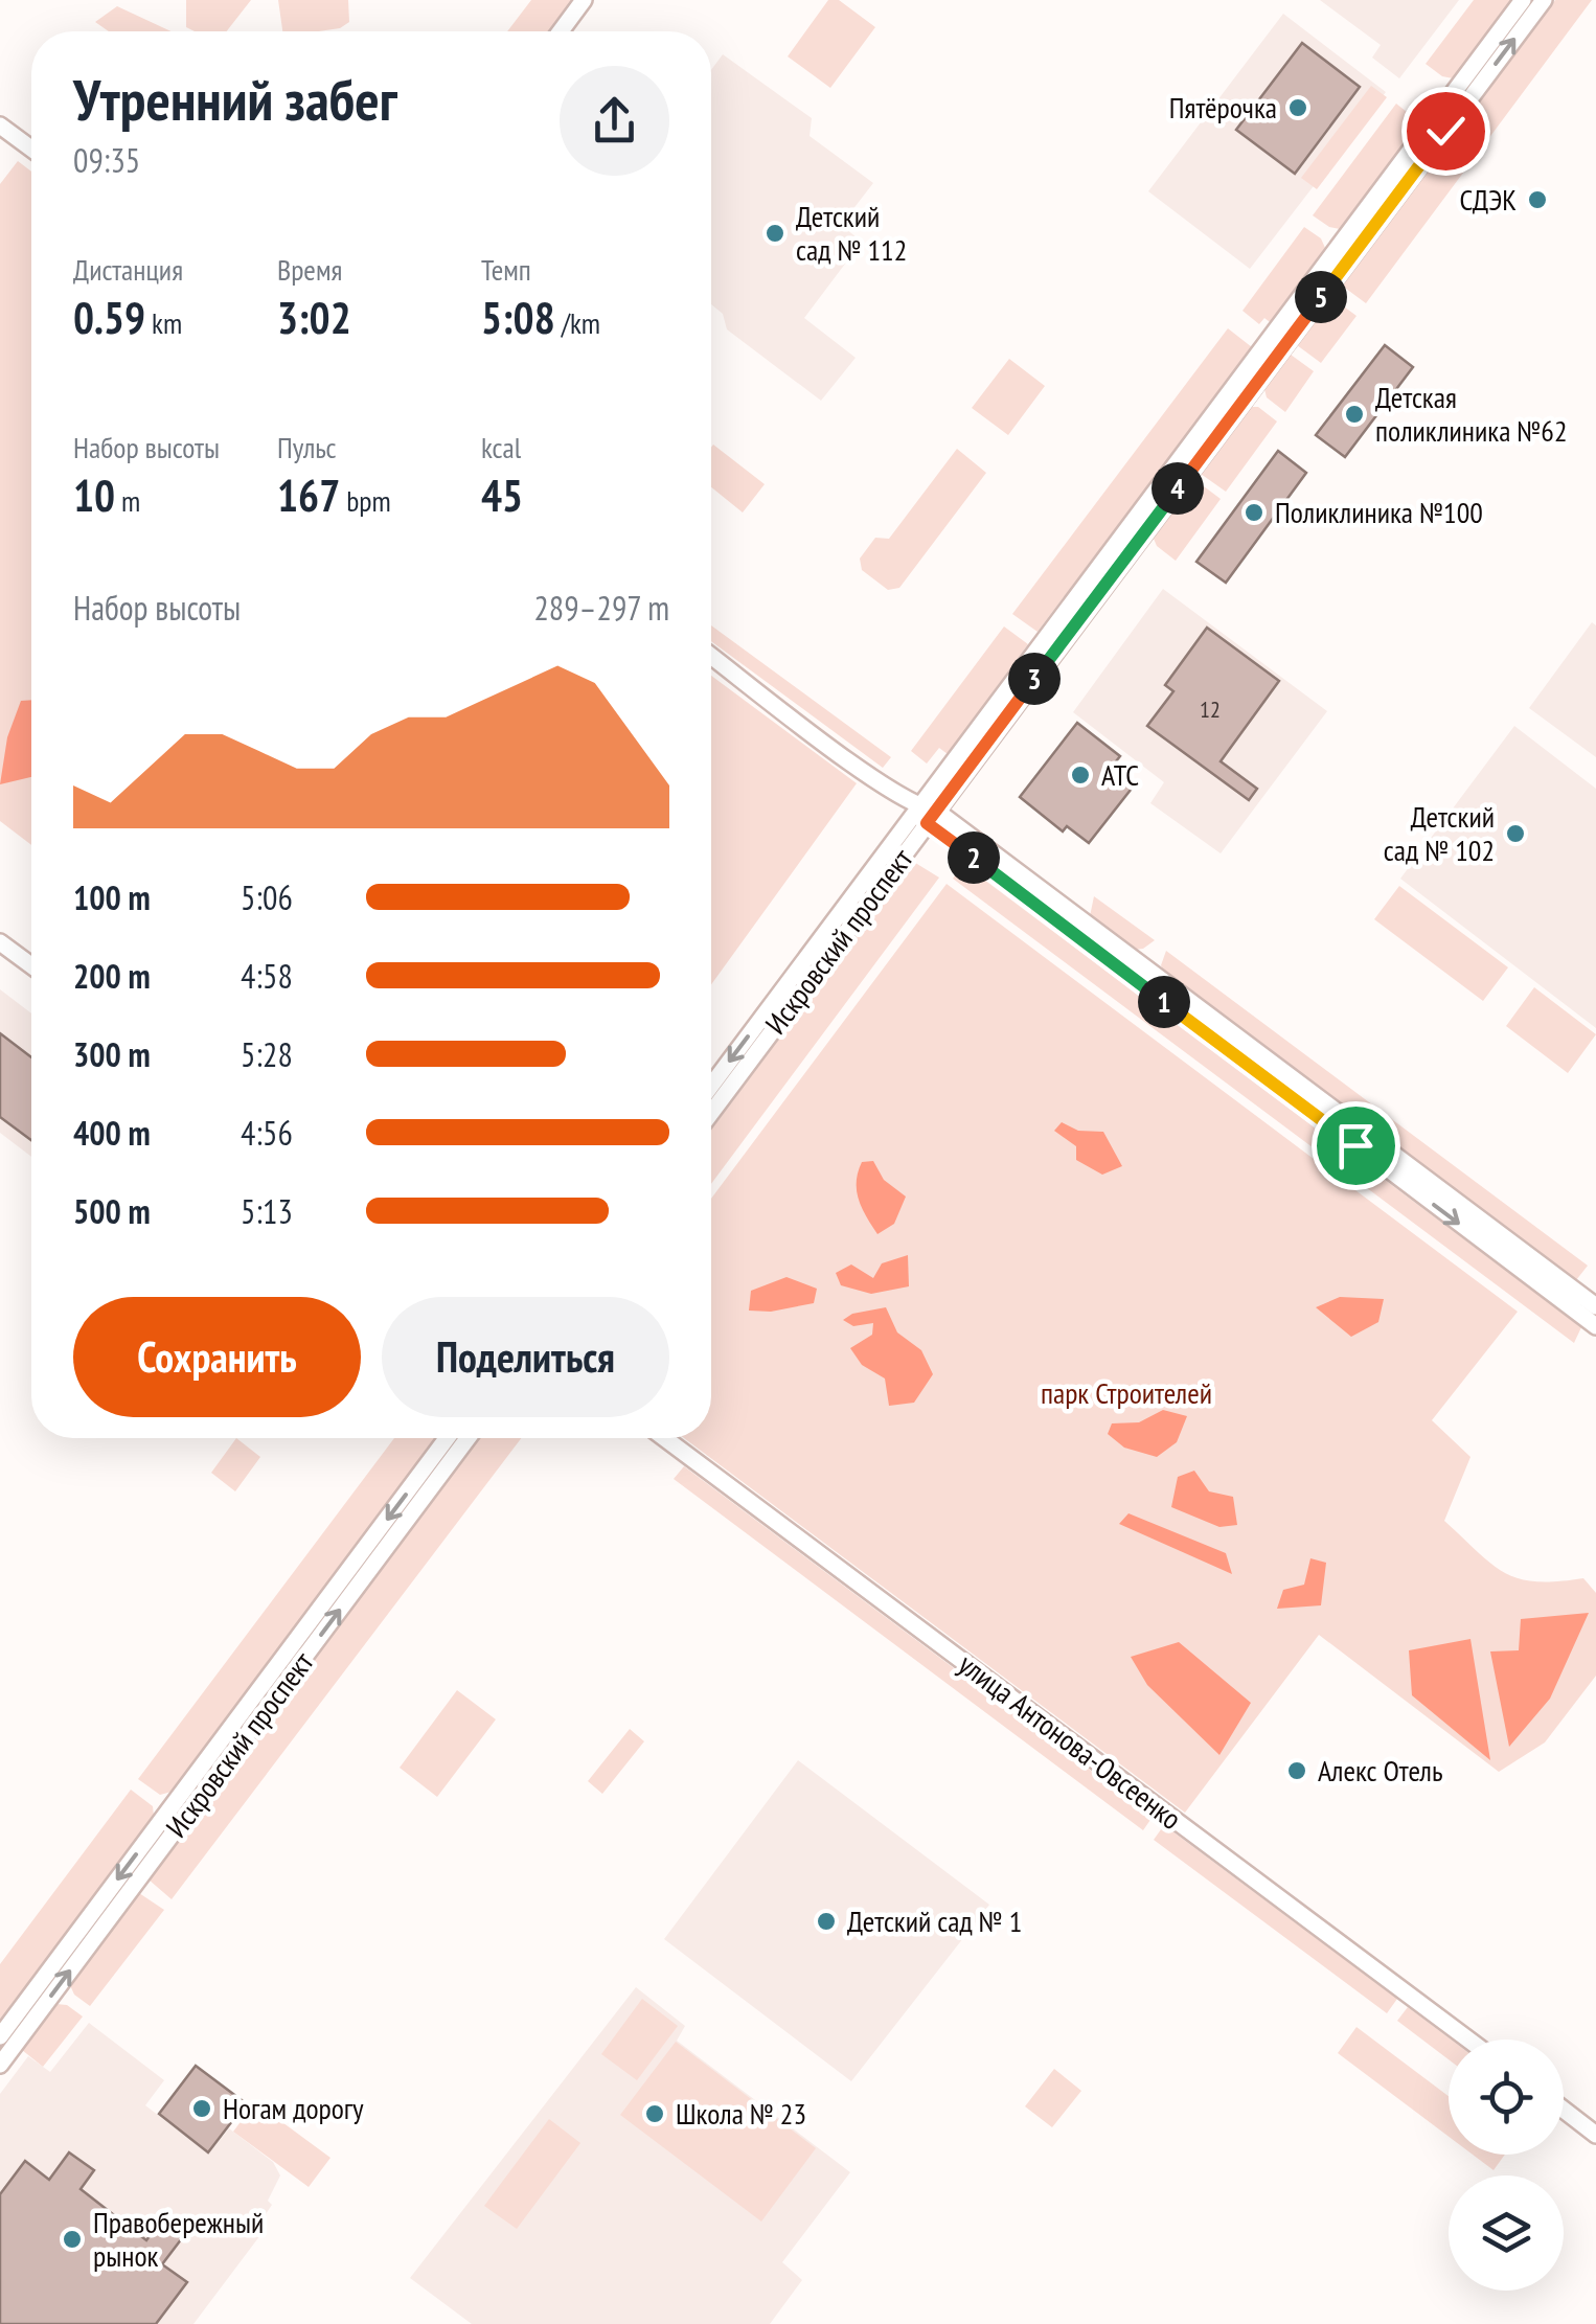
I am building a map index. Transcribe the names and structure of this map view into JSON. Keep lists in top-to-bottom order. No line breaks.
{"streets":{"street":["Искровский проспект","улица Антонова-Овсеенко"]},"parks":["парк Строителей"],"places":["Пятёрочка","СДЭК","Детский сад № 112","Детская поликлиника №62","Поликлиника №100","АТС","Детский сад № 102","Алекс Отель","Детский сад № 1","Ногам дорогу","Школа № 23","Правобережный рынок"],"house_numbers":["12"],"page":{"heading":["Утренний забег","09:35"],"stats":[["Дистанция","0.59 km"],["Время","3:02"],["Темп","5:08 /km"],["Набор высоты","10 m"],["Пульс","167 bpm"],["kcal","45"]],"pins":["5","4","3","2","1"],"chart":["Набор высоты","289–297 m"],"list":[{"name":"100 m","note":"5:06"},{"name":"200 m","note":"4:58"},{"name":"300 m","note":"5:28"},{"name":"400 m","note":"4:56"},{"name":"500 m","note":"5:13"}],"buttons":["Сохранить","Поделиться"]}}
